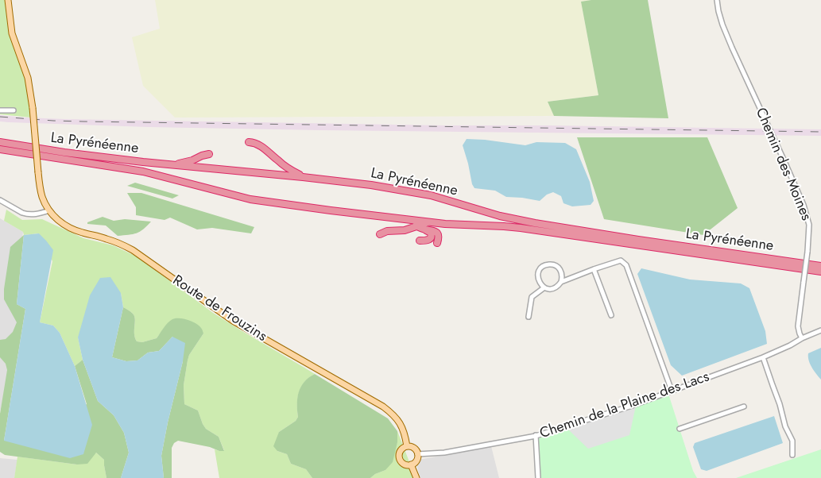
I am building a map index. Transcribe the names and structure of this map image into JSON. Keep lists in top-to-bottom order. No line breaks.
{"streets":{"highway":["La Pyrénéenne"],"main road":["Route de Frouzins"],"street":["Chemin des Moines","Chemin de la Plaine des Lacs"]},"crossings":[["Chemin des Moines","Chemin de la Plaine des Lacs"],["Route de Frouzins","Chemin de la Plaine des Lacs"]]}
